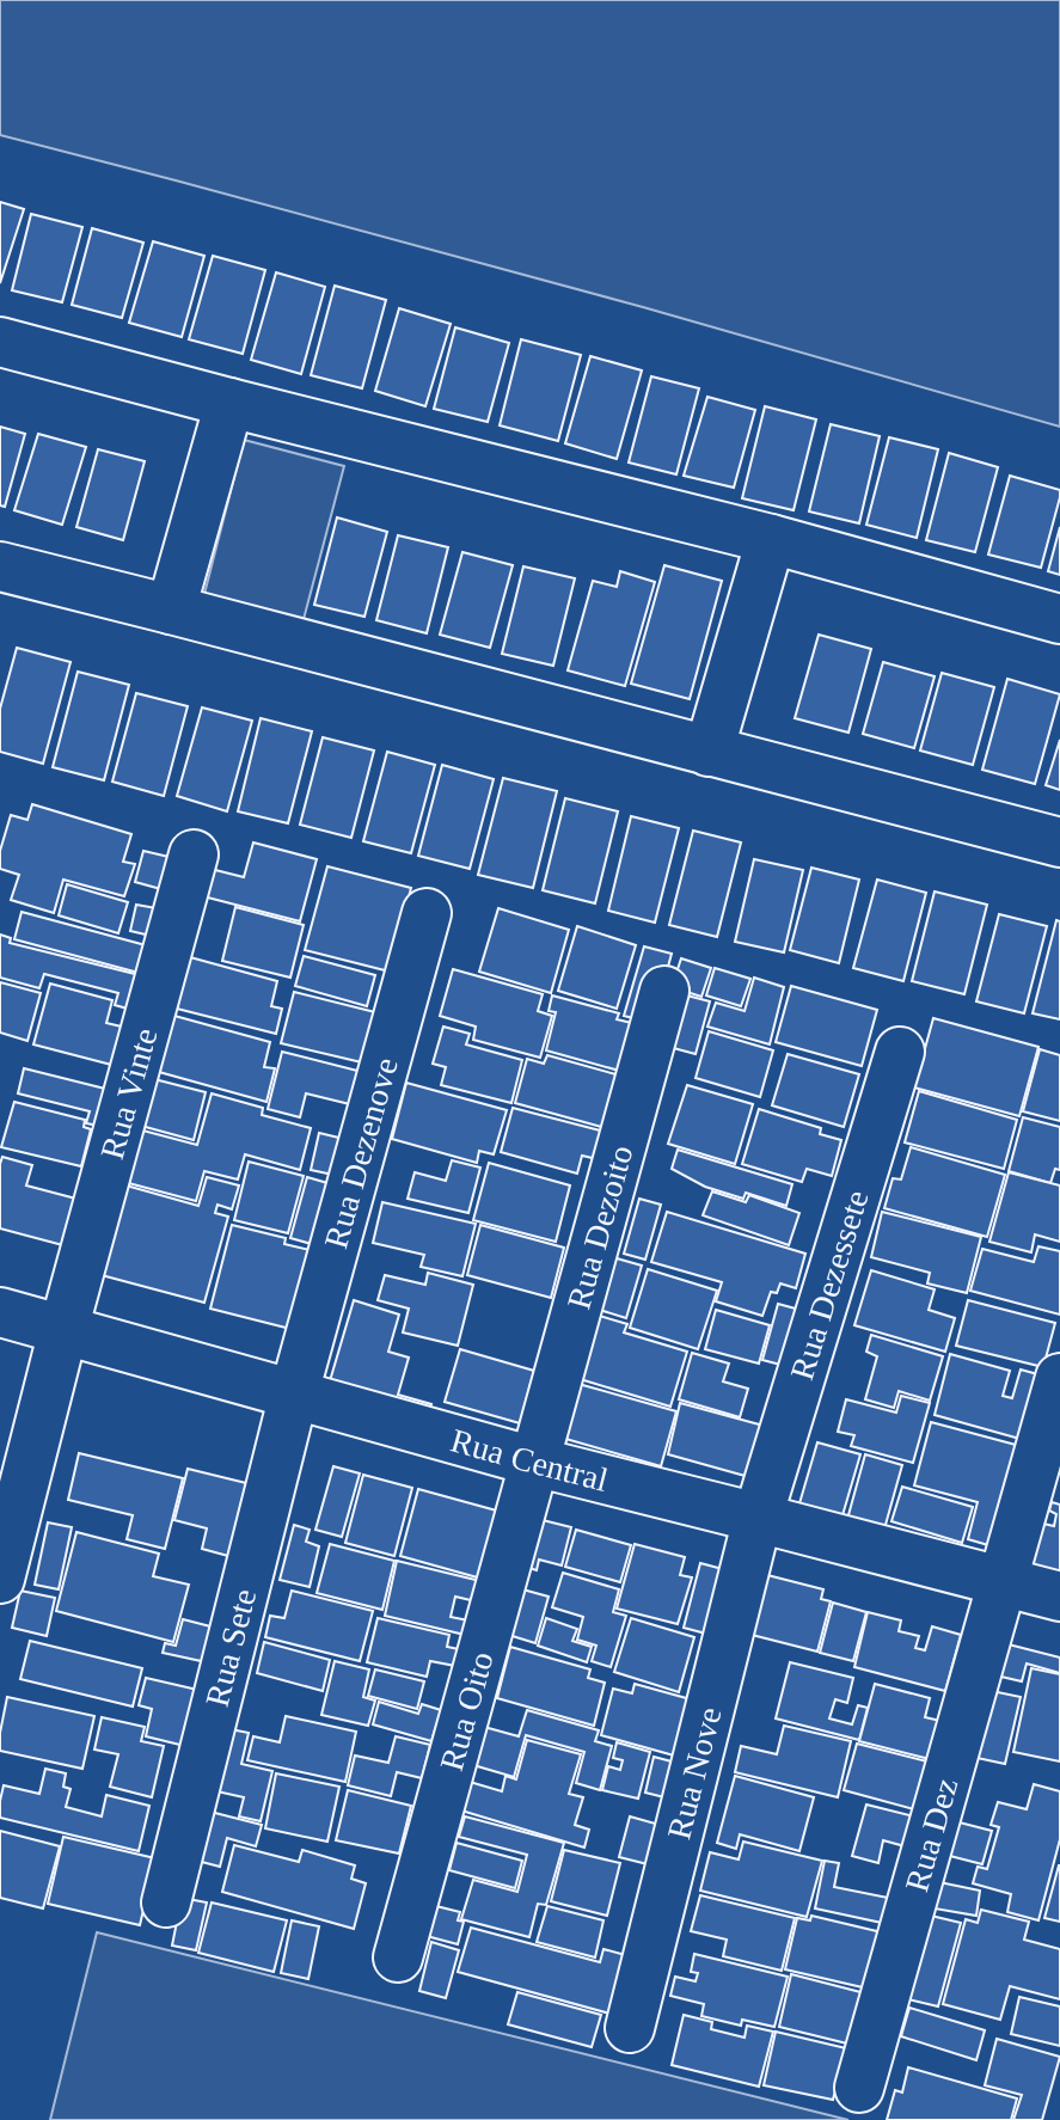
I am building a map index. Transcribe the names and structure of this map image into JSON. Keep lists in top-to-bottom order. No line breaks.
{"streets":{"street":["Rua Vinte","Rua Dezenove","Rua Dezoito","Rua Dezessete","Rua Central","Rua Sete","Rua Oito","Rua Nove","Rua Dez"]},"crossings":[["Rua Vinte","Rua Central"],["Rua Dezenove","Rua Central"],["Rua Dezenove","Rua Sete"],["Rua Dezoito","Rua Central"],["Rua Dezoito","Rua Oito"],["Rua Dezessete","Rua Central"],["Rua Dezessete","Rua Nove"],["Rua Central","Rua Sete"],["Rua Central","Rua Oito"],["Rua Central","Rua Nove"],["Rua Central","Rua Dez"]]}
